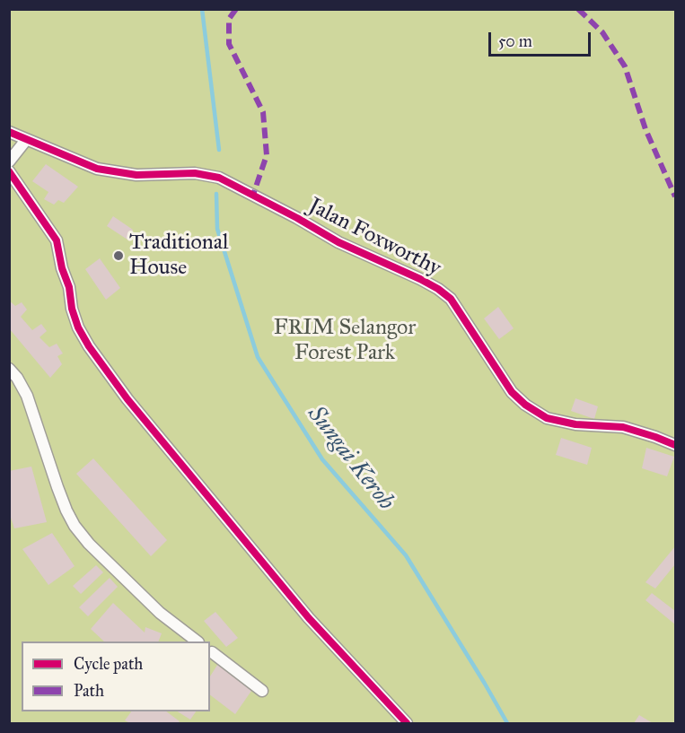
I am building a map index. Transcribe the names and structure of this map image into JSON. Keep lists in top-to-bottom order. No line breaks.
{"streets":{"street":["Jalan Foxworthy"]},"water":["Sungai Keroh"],"parks":["FRIM Selangor Forest Park"],"places":["Traditional House"],"legend":["Cycle path","Path"],"scale_bar":"50 m"}
